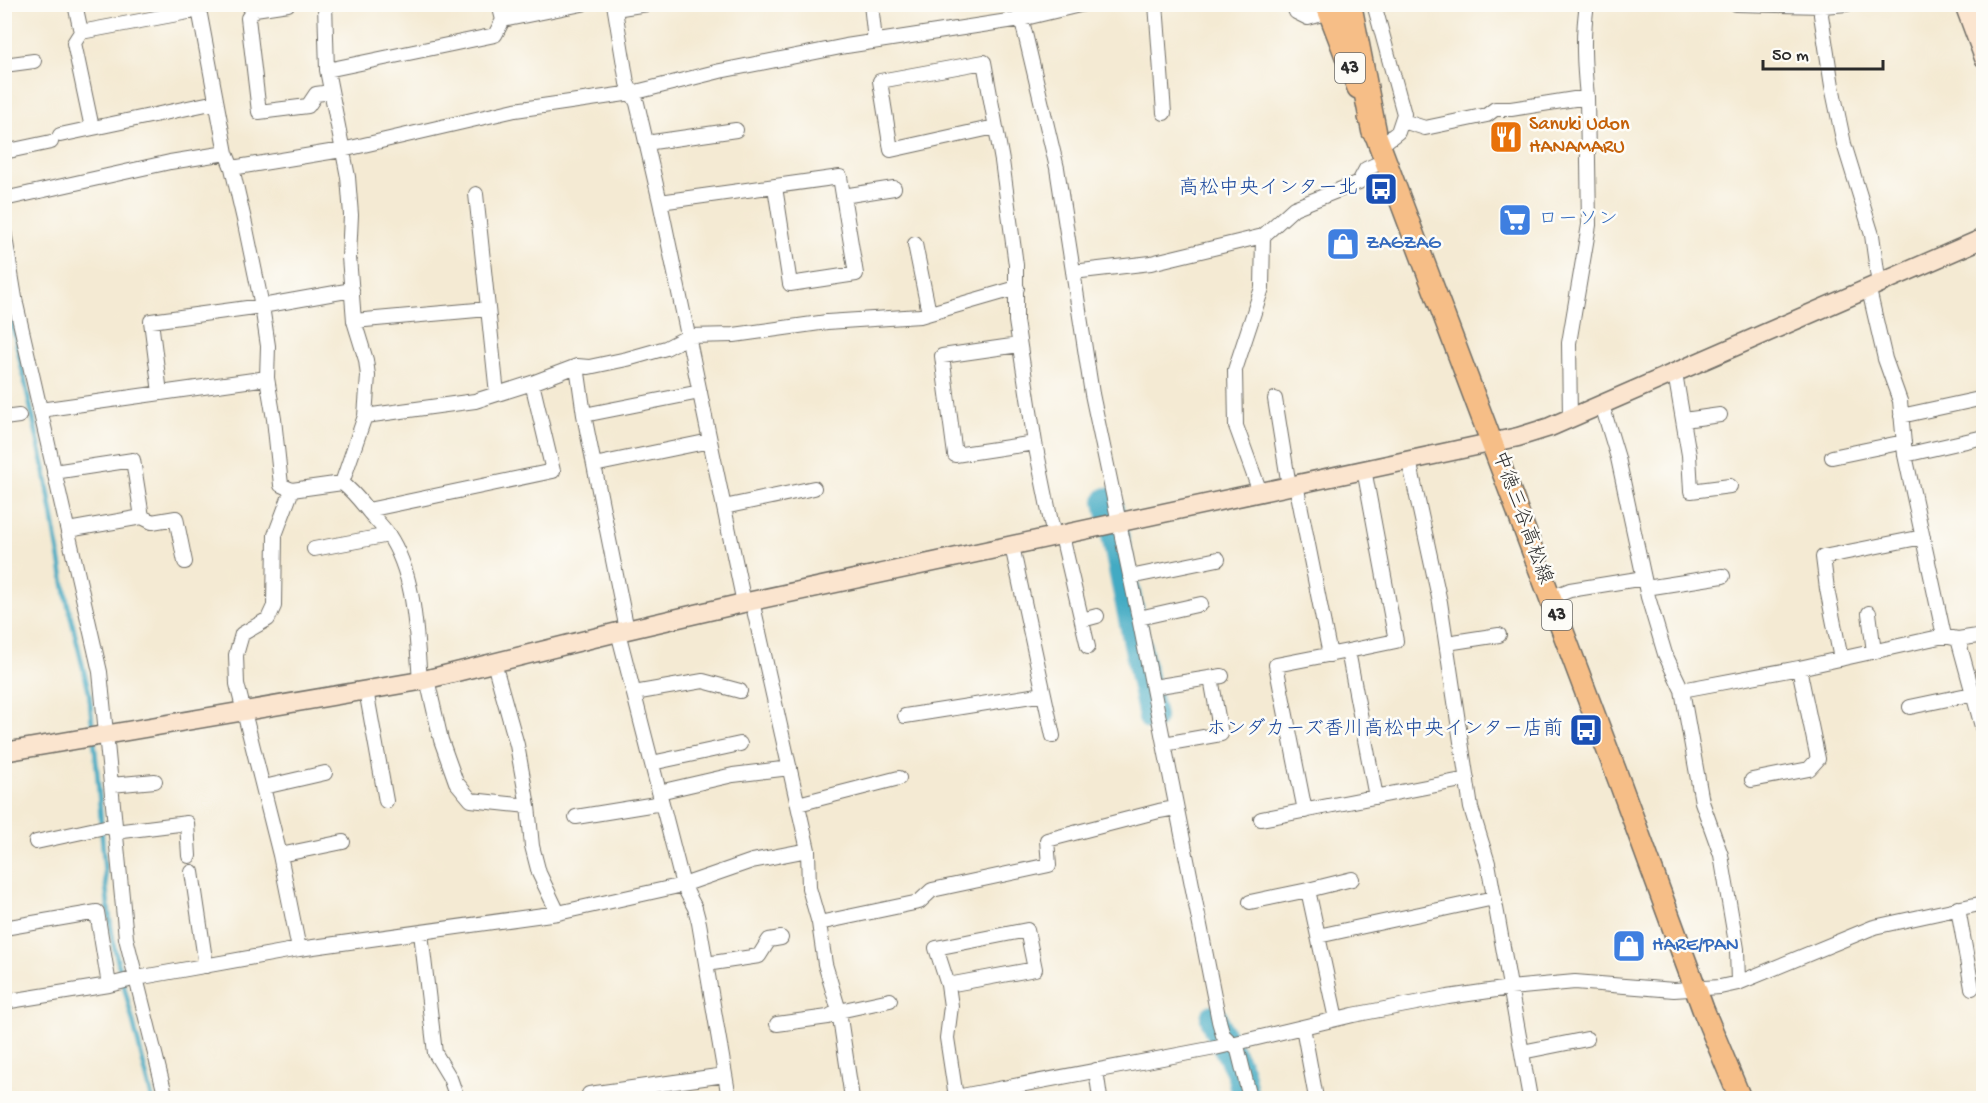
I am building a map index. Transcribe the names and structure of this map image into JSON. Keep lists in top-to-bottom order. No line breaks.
{"streets":{"main road":["43","中徳三谷高松線"]},"places":{"restaurant":["Sanuki Udon HANAMARU"],"bus stop":["高松中央インター北","ホンダカーズ香川高松中央インター店前"],"supermarket":["ローソン"],"shop":["ZAGZAG","HARE/PAN"]},"scale_bar":"50 m"}
